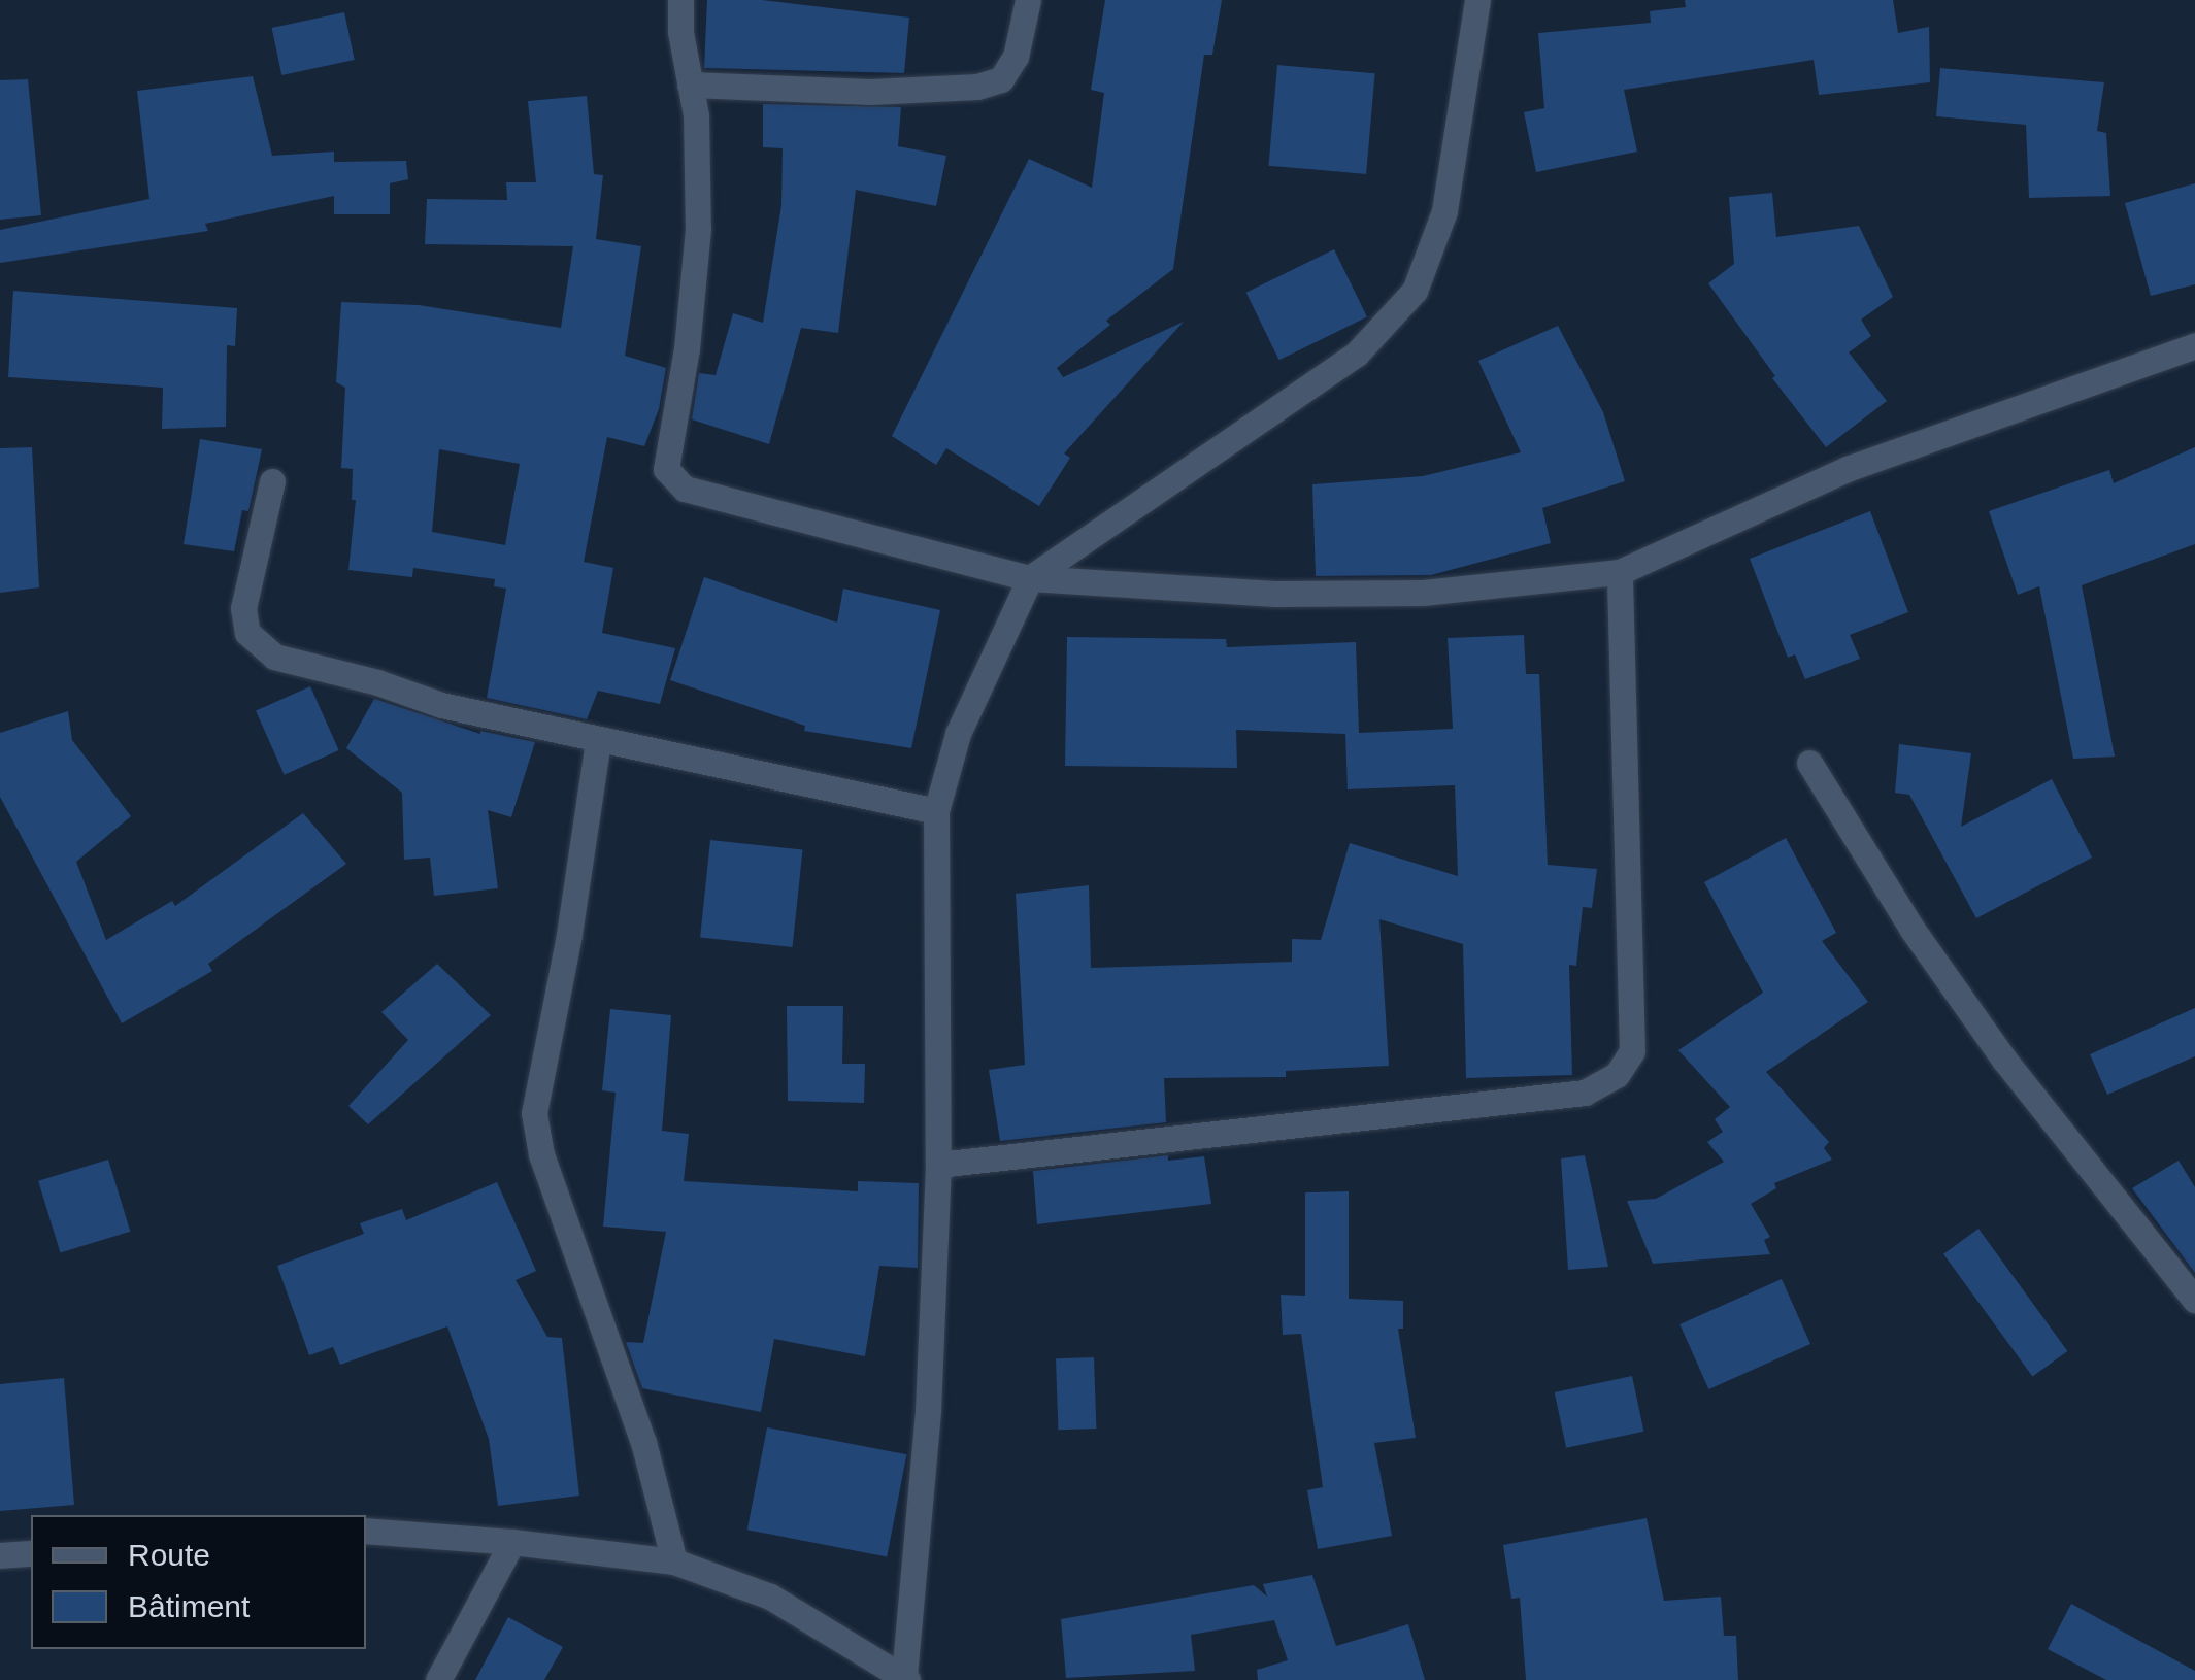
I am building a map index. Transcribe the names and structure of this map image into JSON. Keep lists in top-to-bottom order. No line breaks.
{"legend":["Route","Bâtiment"]}
